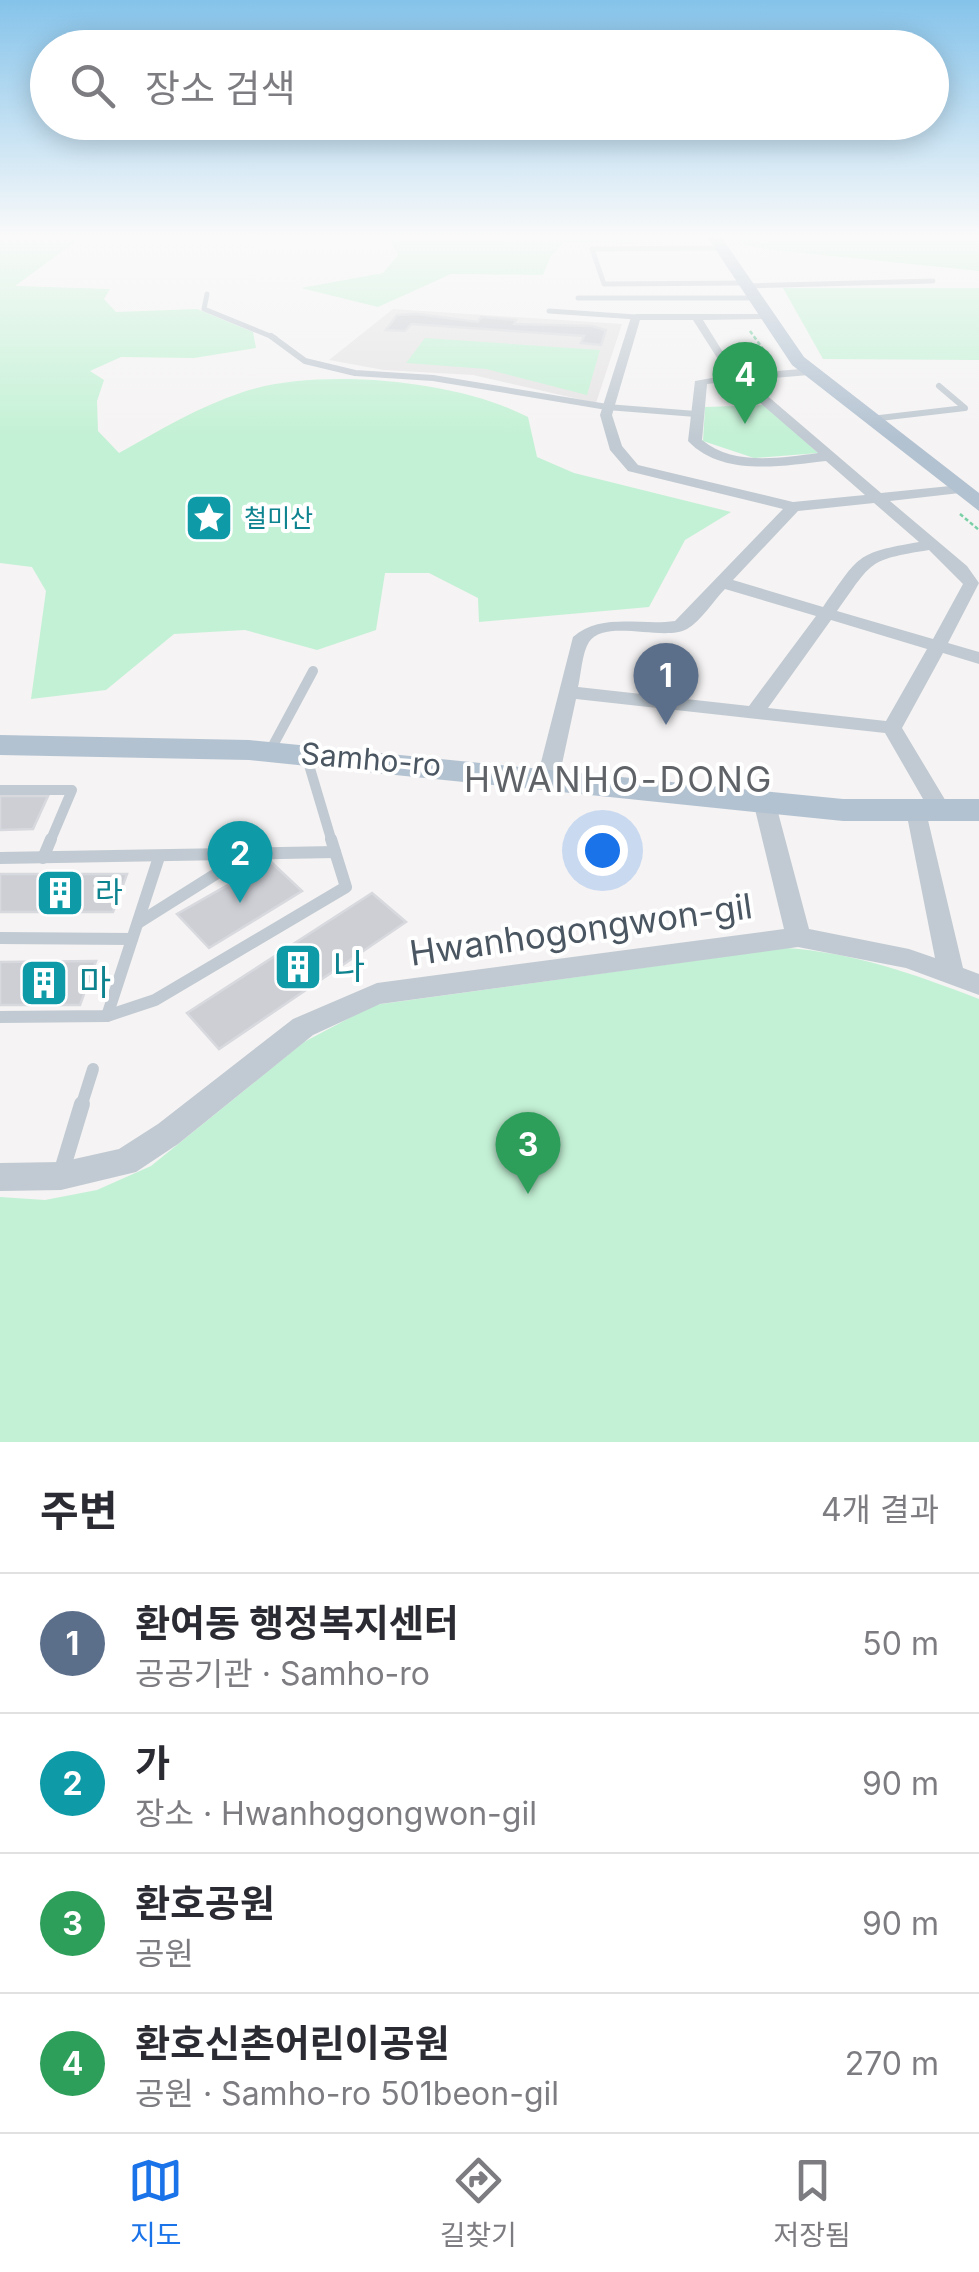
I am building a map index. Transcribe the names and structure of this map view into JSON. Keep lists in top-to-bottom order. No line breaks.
{"streets":{"main road":["Samho-ro"],"street":["Hwanhogongwon-gil"]},"districts":["HWANHO-DONG"],"places":{"place":["철미산"],"building":["라","나","마"]},"page":{"search":"장소 검색","pins":["4","1","2","3"],"heading":["주변","4개 결과"],"list":[{"mark":"1","name":"환여동 행정복지센터","note":"공공기관 · Samho-ro","value":"50 m"},{"mark":"2","name":"가","note":"장소 · Hwanhogongwon-gil","value":"90 m"},{"mark":"3","name":"환호공원","note":"공원","value":"90 m"},{"mark":"4","name":"환호신촌어린이공원","note":"공원 · Samho-ro 501beon-gil","value":"270 m"}],"nav":["지도","길찾기","저장됨"]}}
